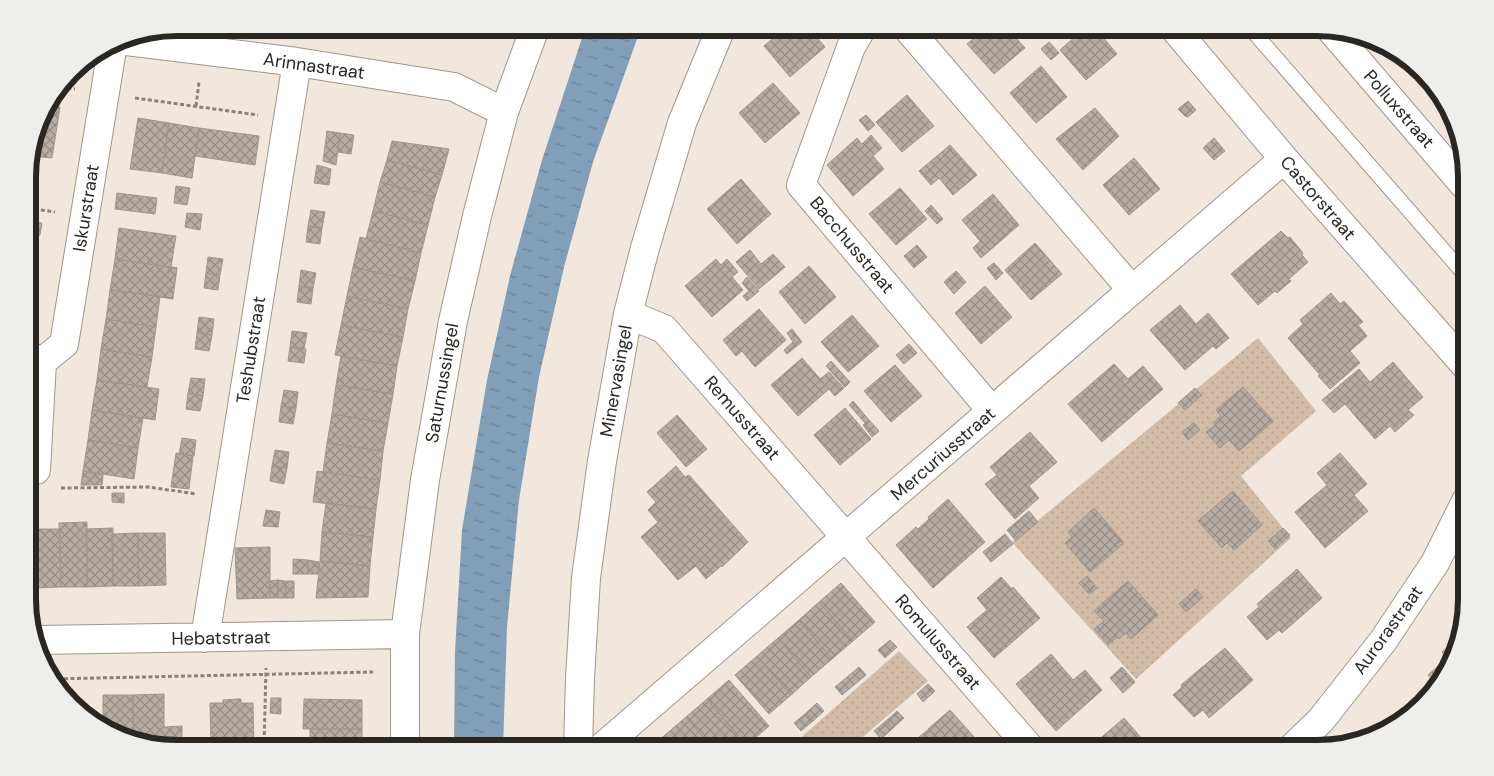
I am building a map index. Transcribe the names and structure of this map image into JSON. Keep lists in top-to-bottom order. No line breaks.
{"streets":{"street":["Arinnastraat","Polluxstraat","Castorstraat","Iskurstraat","Bacchusstraat","Teshubstraat","Minervasingel","Saturnussingel","Remusstraat","Mercuriusstraat","Aurorastraat","Hebatstraat","Romulusstraat"]},"crossings":[["Arinnastraat","Teshubstraat"],["Arinnastraat","Saturnussingel"],["Castorstraat","Mercuriusstraat"],["Bacchusstraat","Mercuriusstraat"],["Teshubstraat","Hebatstraat"],["Minervasingel","Remusstraat"],["Saturnussingel","Hebatstraat"],["Remusstraat","Mercuriusstraat"],["Remusstraat","Romulusstraat"],["Mercuriusstraat","Romulusstraat"]]}
